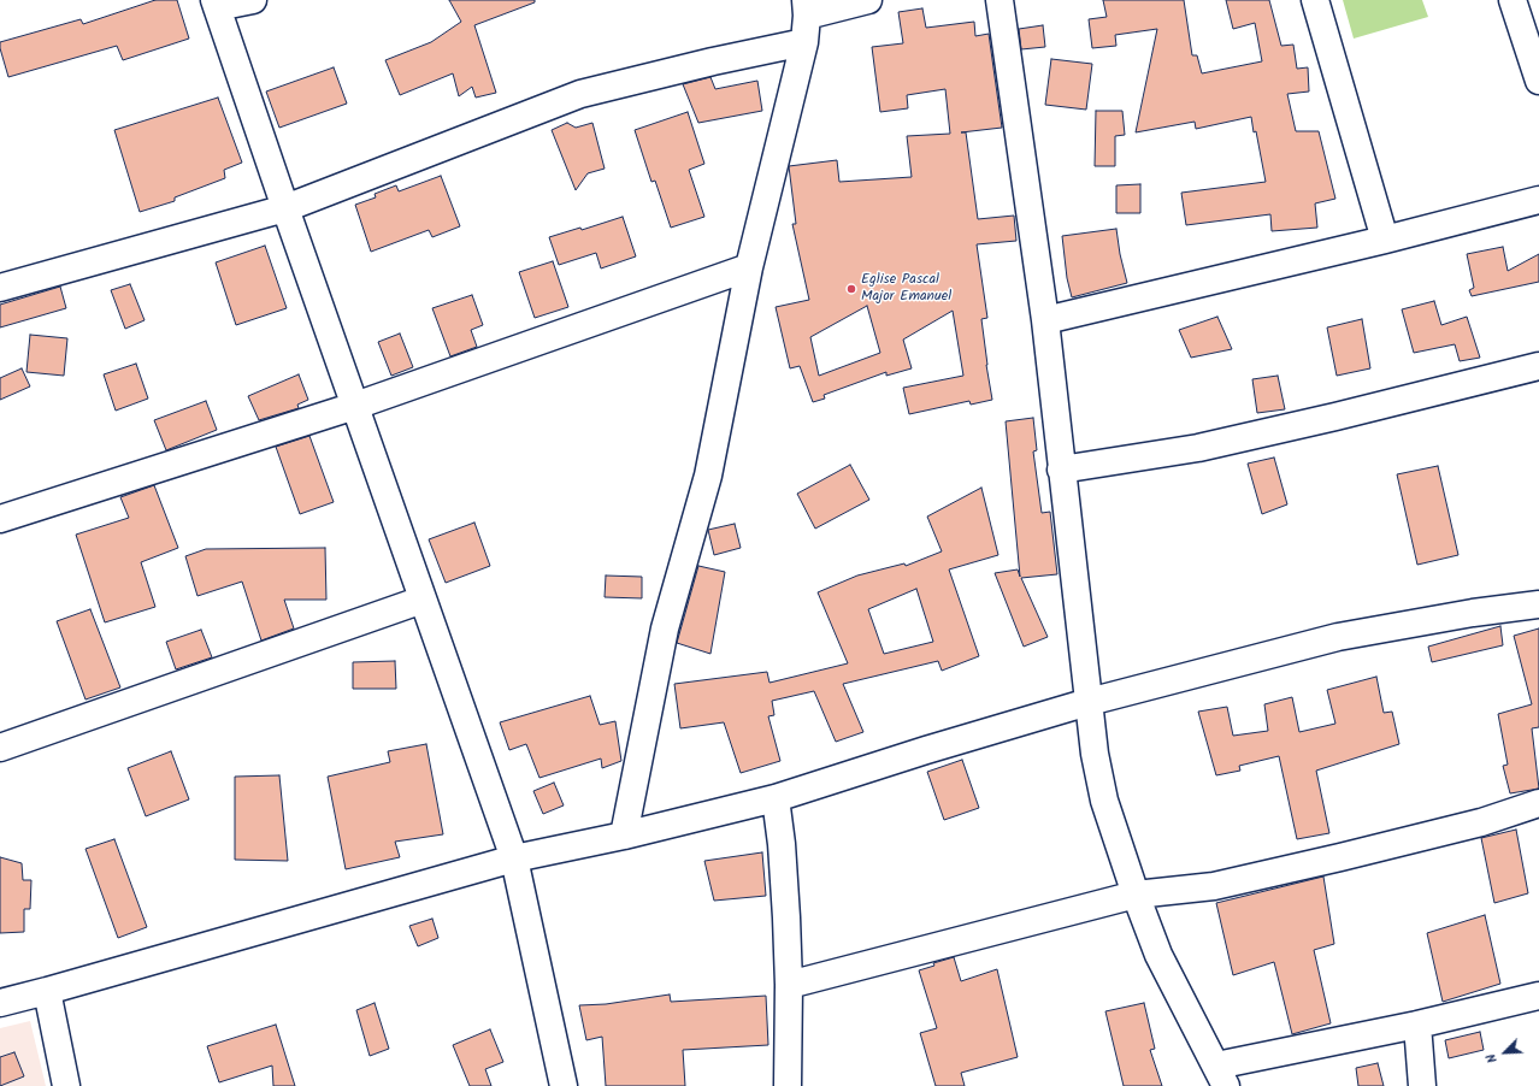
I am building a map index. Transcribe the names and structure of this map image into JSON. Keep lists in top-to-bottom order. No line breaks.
{"places":["Eglise Pascal Major Emanuel"],"north":"bottom left"}
